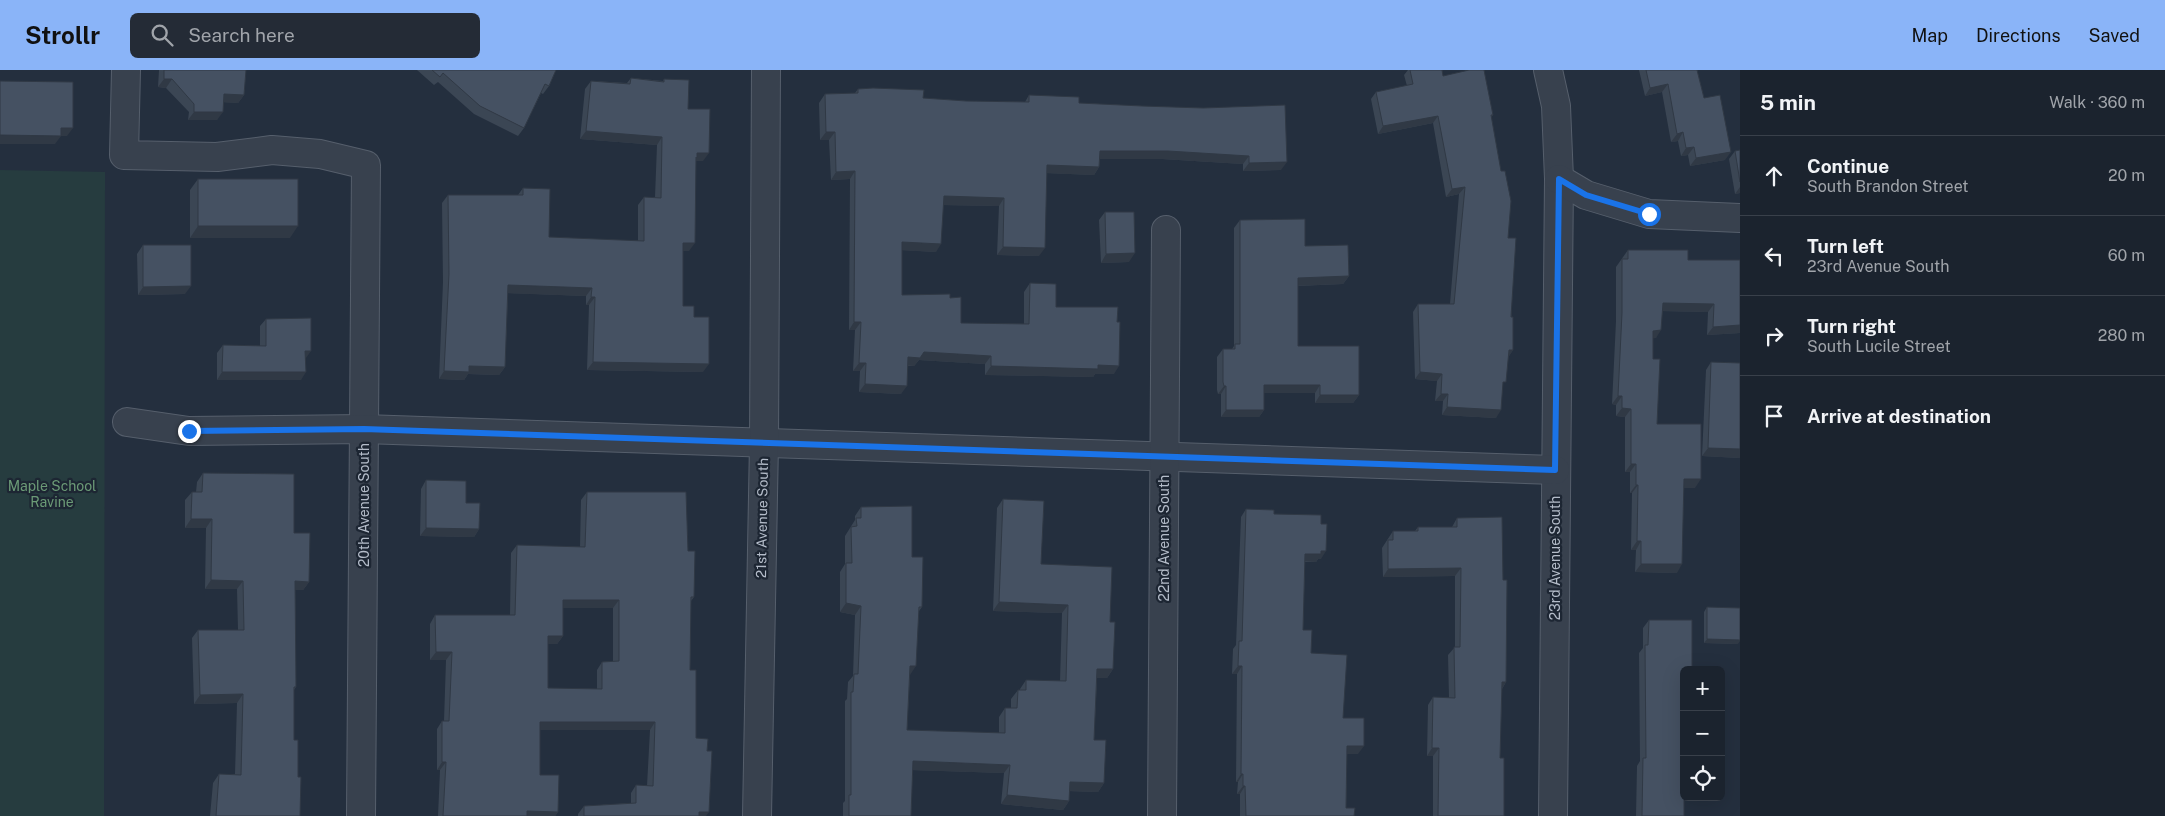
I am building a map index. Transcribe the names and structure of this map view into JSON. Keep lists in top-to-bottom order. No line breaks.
{"streets":{"street":["20th Avenue South","21st Avenue South","22nd Avenue South","23rd Avenue South"]},"parks":["Maple School Ravine"],"page":{"header":"Strollr","search":"Search here","nav":["Map","Directions","Saved"],"heading":["5 min","Walk · 360 m"],"list":[["Continue","South Brandon Street","20 m"],["Turn left","23rd Avenue South","60 m"],["Turn right","South Lucile Street","280 m"],"Arrive at destination"],"map_buttons":["+","−"]}}
